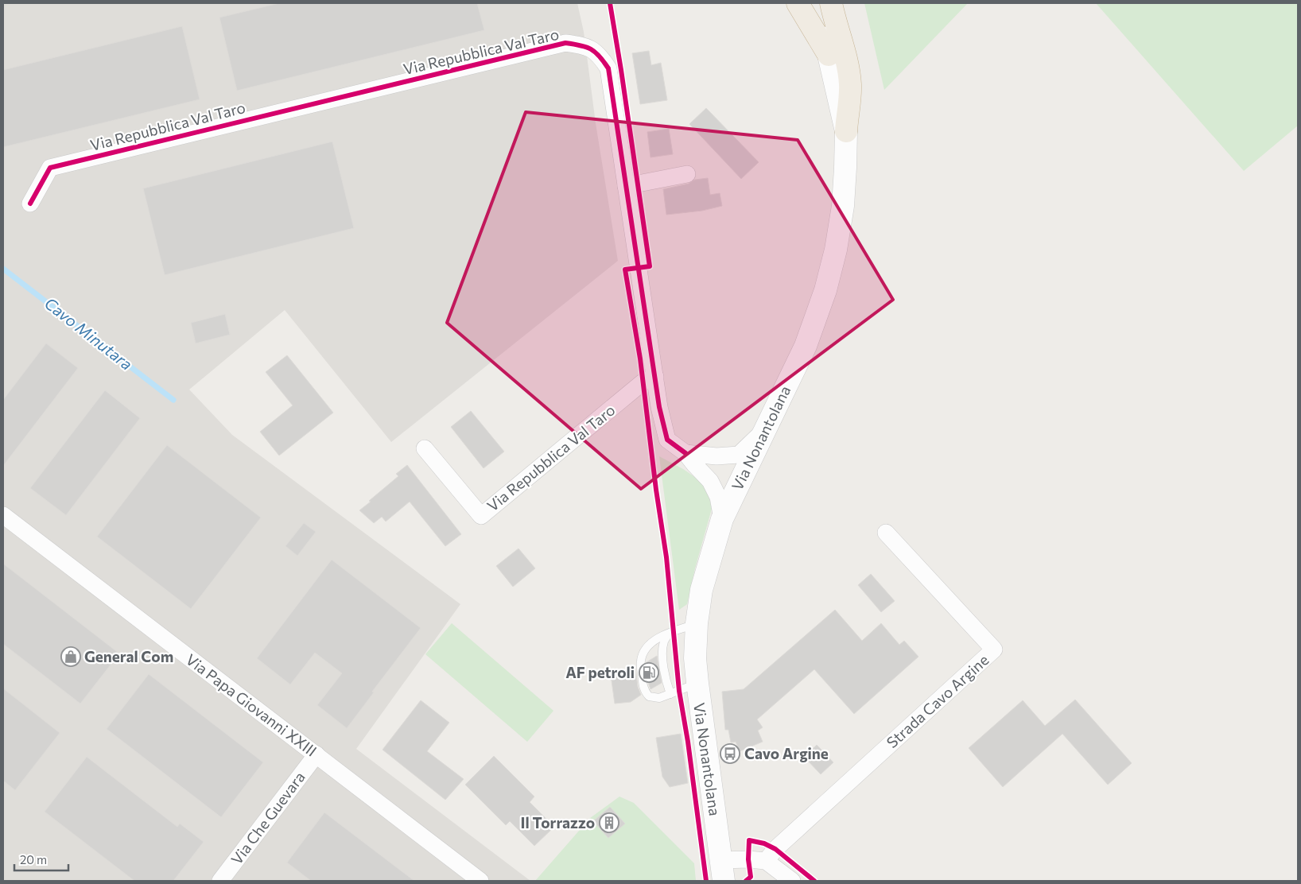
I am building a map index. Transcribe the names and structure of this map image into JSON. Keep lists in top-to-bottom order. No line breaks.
{"streets":{"main road":["Via Nonantolana"],"street":["Via Repubblica Val Taro","Strada Cavo Argine","Via Papa Giovanni XXIII","Via Che Guevara"]},"crossings":[["Via Repubblica Val Taro","Via Nonantolana"],["Via Papa Giovanni XXIII","Via Che Guevara"]],"water":["Cavo Minutara"],"places":{"shop":["General Com"],"fuel station":["AF petroli"],"bus stop":["Cavo Argine"],"building":["Il Torrazzo"]},"scale_bar":"20 m"}
